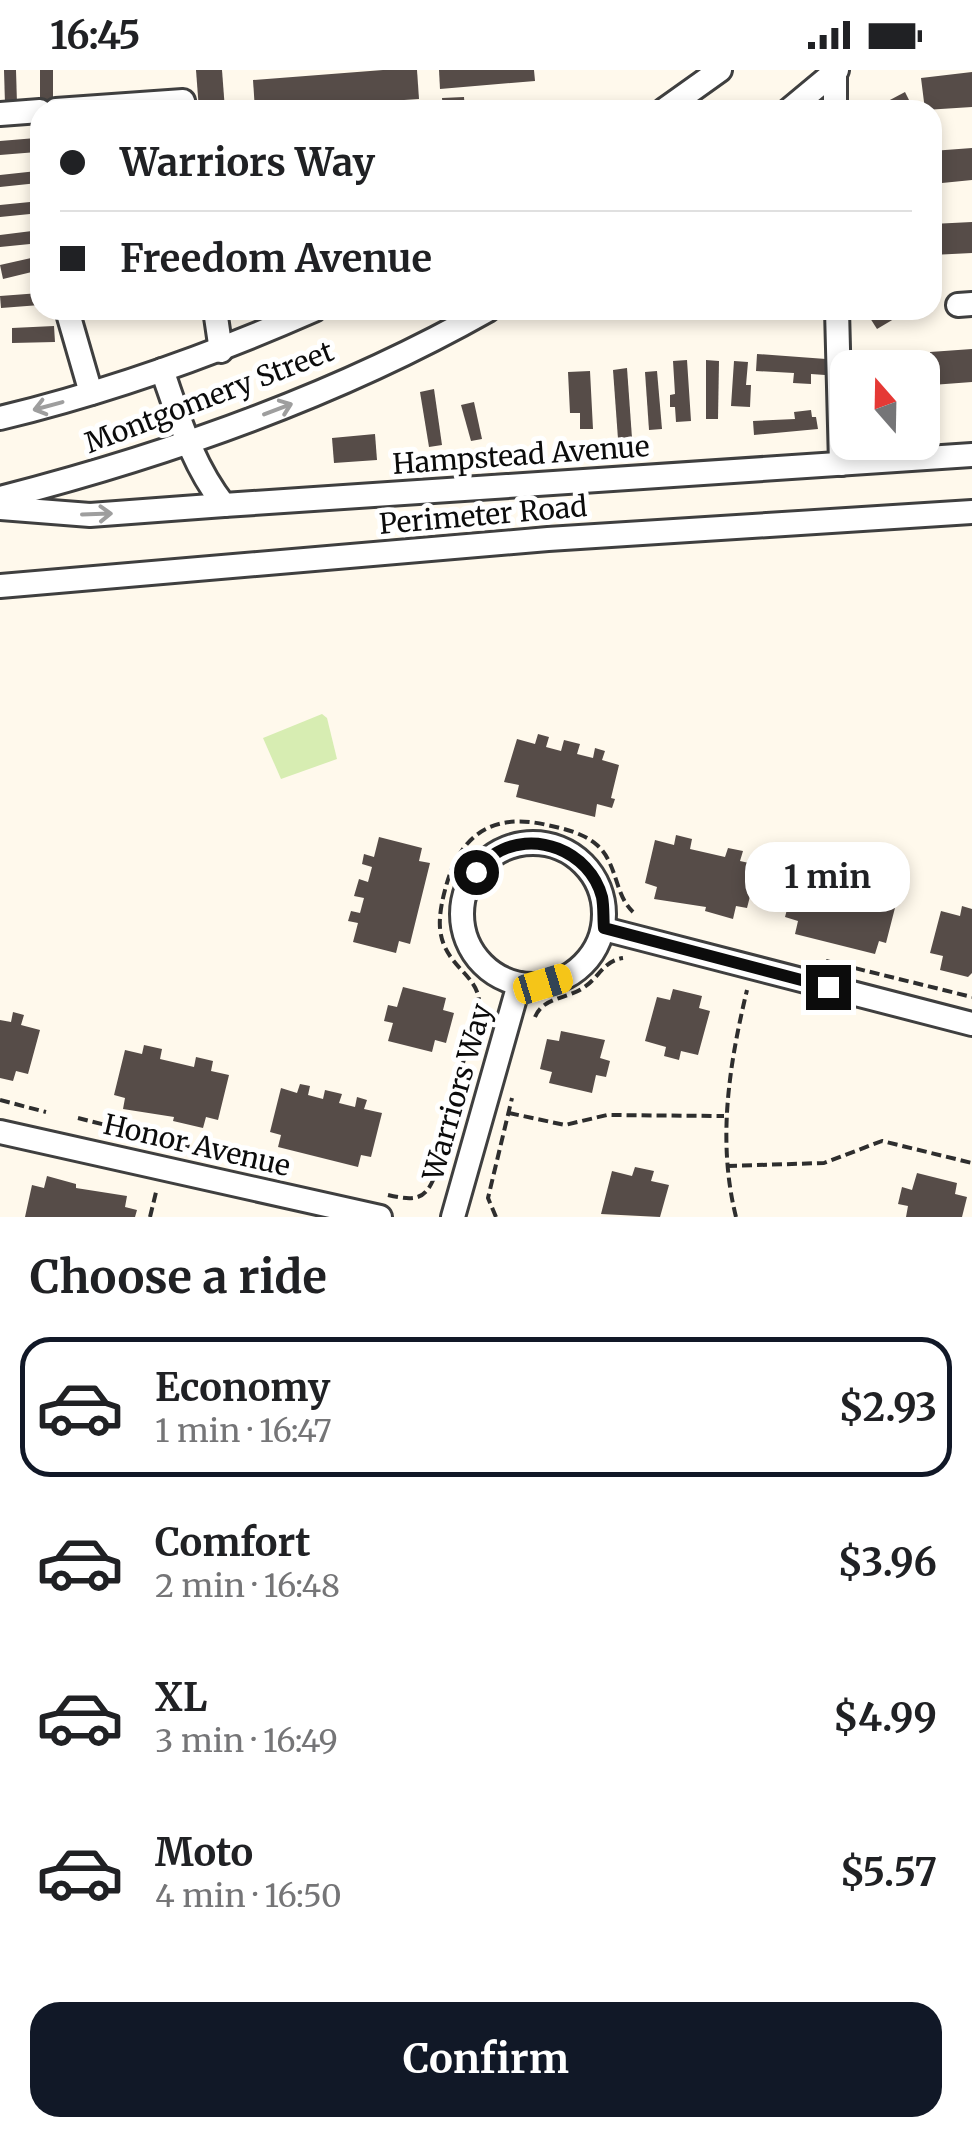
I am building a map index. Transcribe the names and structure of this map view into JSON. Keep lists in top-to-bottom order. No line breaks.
{"streets":{"street":["Montgomery Street","Hampstead Avenue","Perimeter Road","Warriors Way","Honor Avenue"]},"north":"top","page":{"status":"16:45","banner":["Warriors Way","Freedom Avenue"],"bubble":"1 min","heading":"Choose a ride","list":[{"name":"Economy","note":"1 min · 16:47","value":"$2.93"},{"name":"Comfort","note":"2 min · 16:48","value":"$3.96"},{"name":"XL","note":"3 min · 16:49","value":"$4.99"},{"name":"Moto","note":"4 min · 16:50","value":"$5.57"}],"buttons":"Confirm"}}
